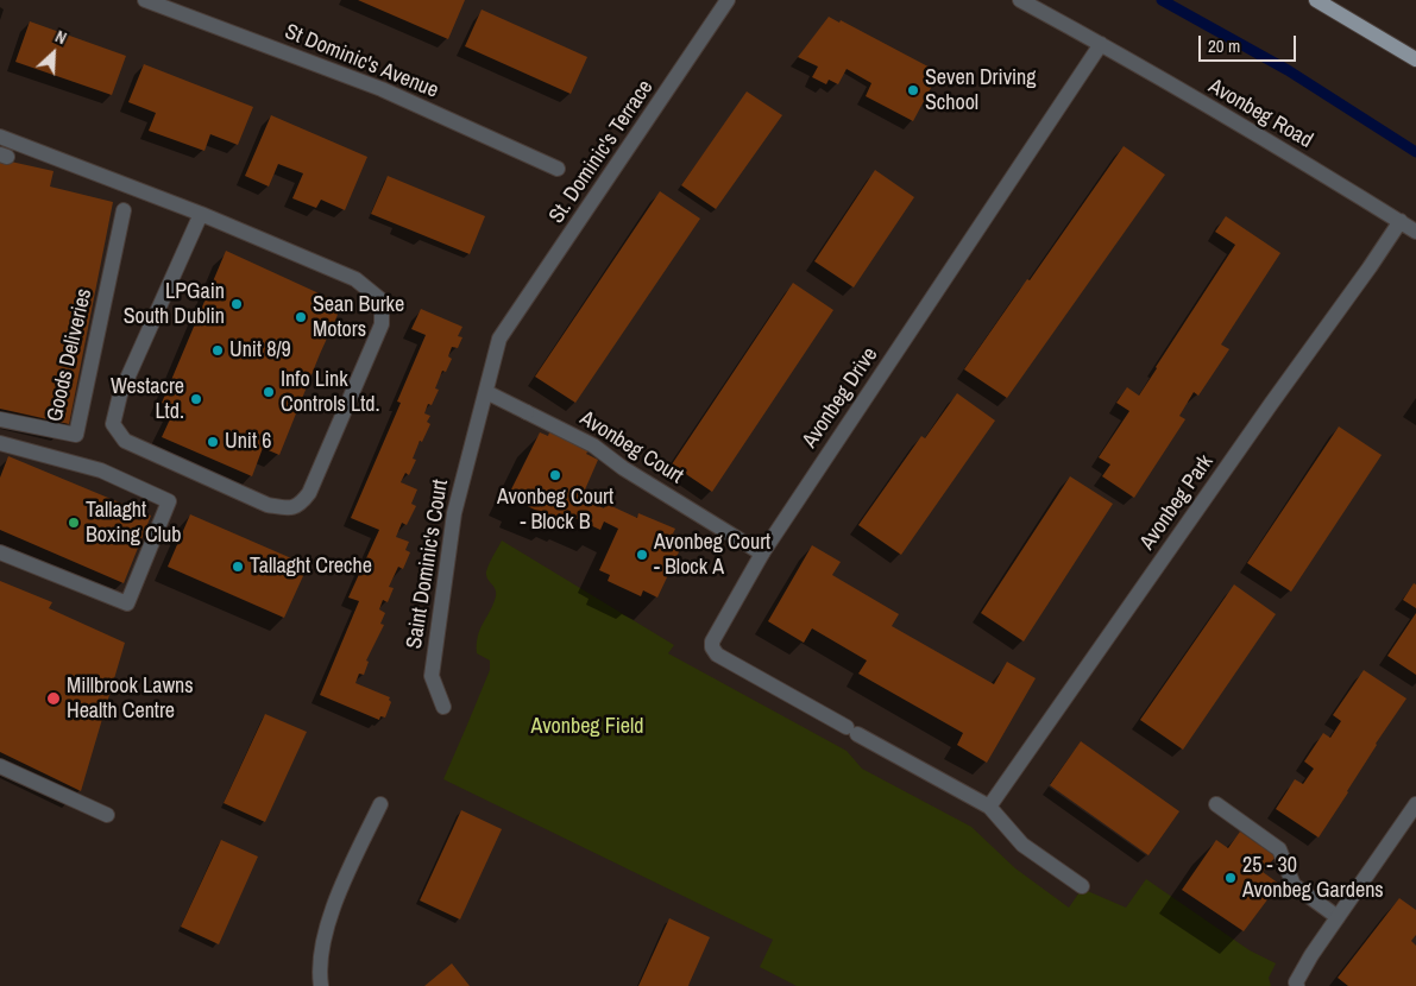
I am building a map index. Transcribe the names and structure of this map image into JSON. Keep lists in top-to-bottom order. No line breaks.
{"streets":{"street":["St Dominic's Avenue","Avonbeg Road","St. Dominic's Terrace","Goods Deliveries","Avonbeg Drive","Avonbeg Court","Avonbeg Park","Saint Dominic's Court"]},"crossings":[["Avonbeg Road","Avonbeg Drive"],["Avonbeg Road","Avonbeg Park"],["St. Dominic's Terrace","Saint Dominic's Court"],["Avonbeg Drive","Avonbeg Court"],["Avonbeg Drive","Avonbeg Park"],["Avonbeg Court","Saint Dominic's Court"]],"parks":["Avonbeg Field"],"places":["Seven Driving School","LPGain South Dublin","Sean Burke Motors","Unit 8/9","Info Link Controls Ltd.","Westacre Ltd.","Unit 6","Avonbeg Court - Block B","Tallaght Boxing Club","Avonbeg Court - Block A","Tallaght Creche","Millbrook Lawns Health Centre","25 - 30 Avonbeg Gardens"],"scale_bar":"20 m","north":"top right"}
